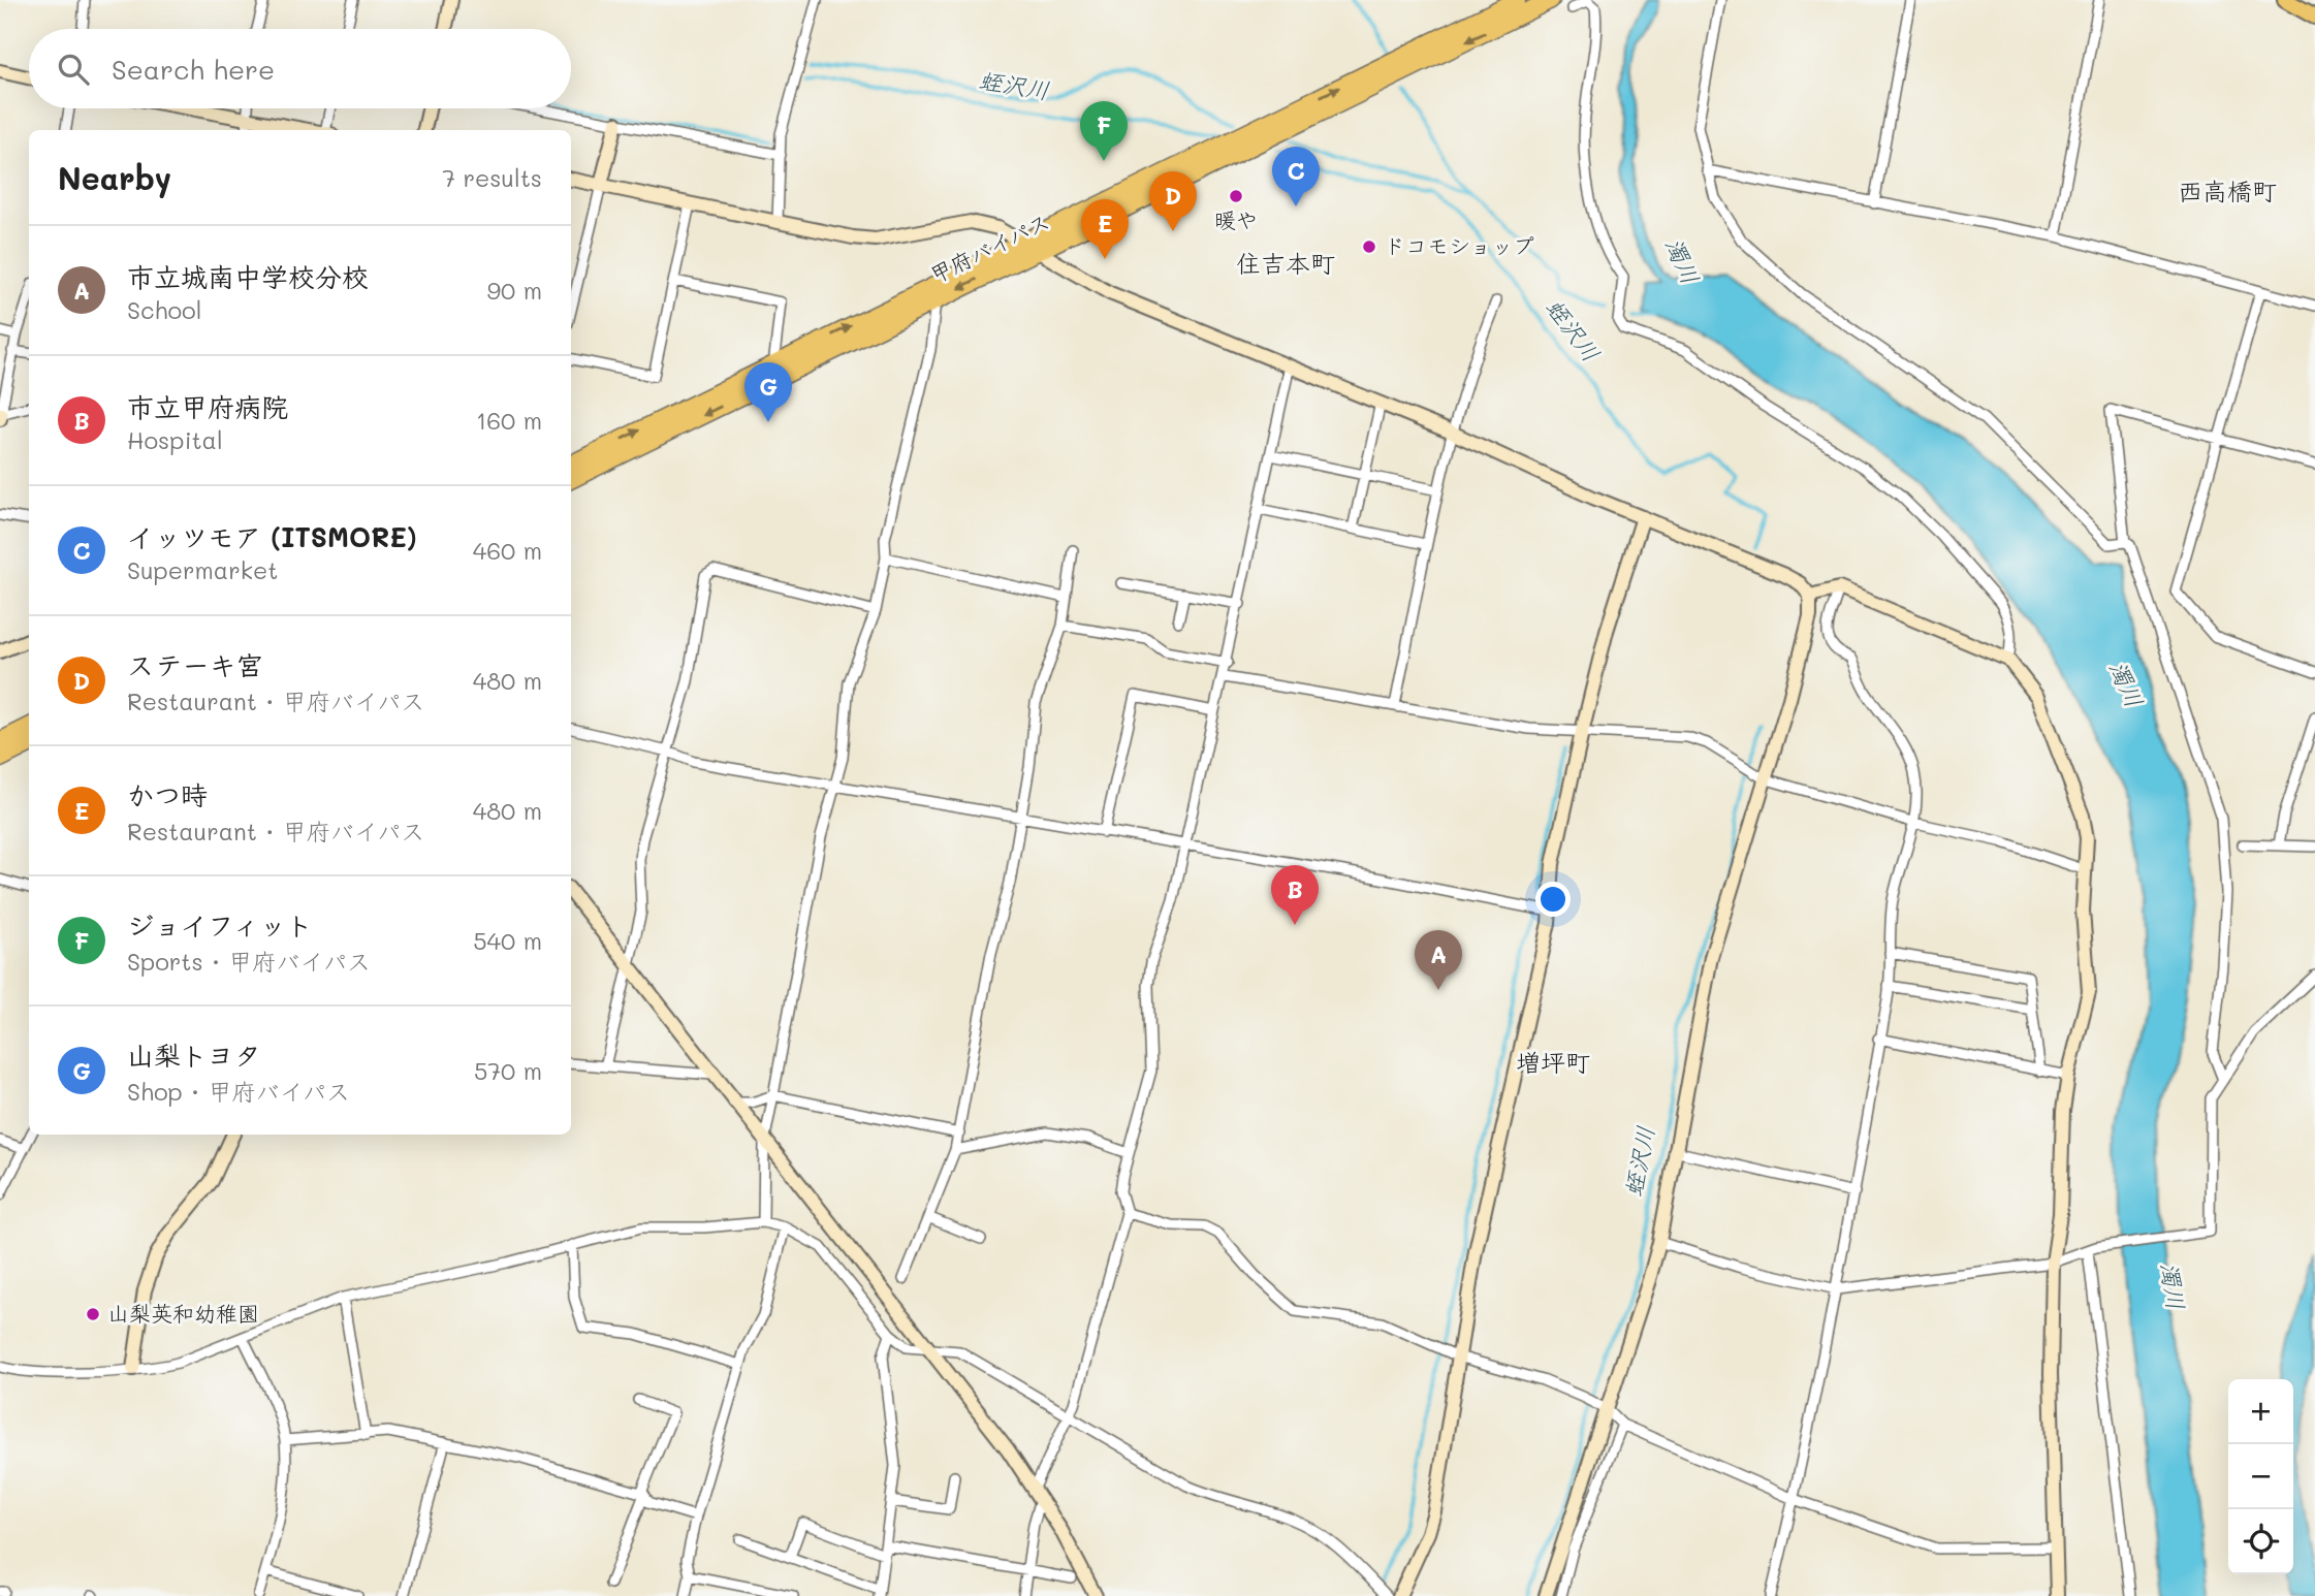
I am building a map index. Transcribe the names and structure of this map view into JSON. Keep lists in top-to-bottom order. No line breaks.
{"streets":{"highway":["甲府バイパス"]},"districts":["西高橋町","住吉本町","増坪町"],"water":["蛭沢川","濁川"],"places":["暖や","ドコモショップ","山梨英和幼稚園"],"page":{"search":"Search here","pins":["F","C","D","E","G","B","A"],"heading":["Nearby","7 results"],"list":[{"mark":"A","name":"市立城南中学校分校","note":"School","value":"90 m"},{"mark":"B","name":"市立甲府病院","note":"Hospital","value":"160 m"},{"mark":"C","name":"イッツモア (ITSMORE)","note":"Supermarket","value":"460 m"},{"mark":"D","name":"ステーキ宮","note":"Restaurant · 甲府バイパス","value":"480 m"},{"mark":"E","name":"かつ時","note":"Restaurant · 甲府バイパス","value":"480 m"},{"mark":"F","name":"ジョイフィット","note":"Sports · 甲府バイパス","value":"540 m"},{"mark":"G","name":"山梨トヨタ","note":"Shop · 甲府バイパス","value":"570 m"}],"map_buttons":["+","−"]}}
